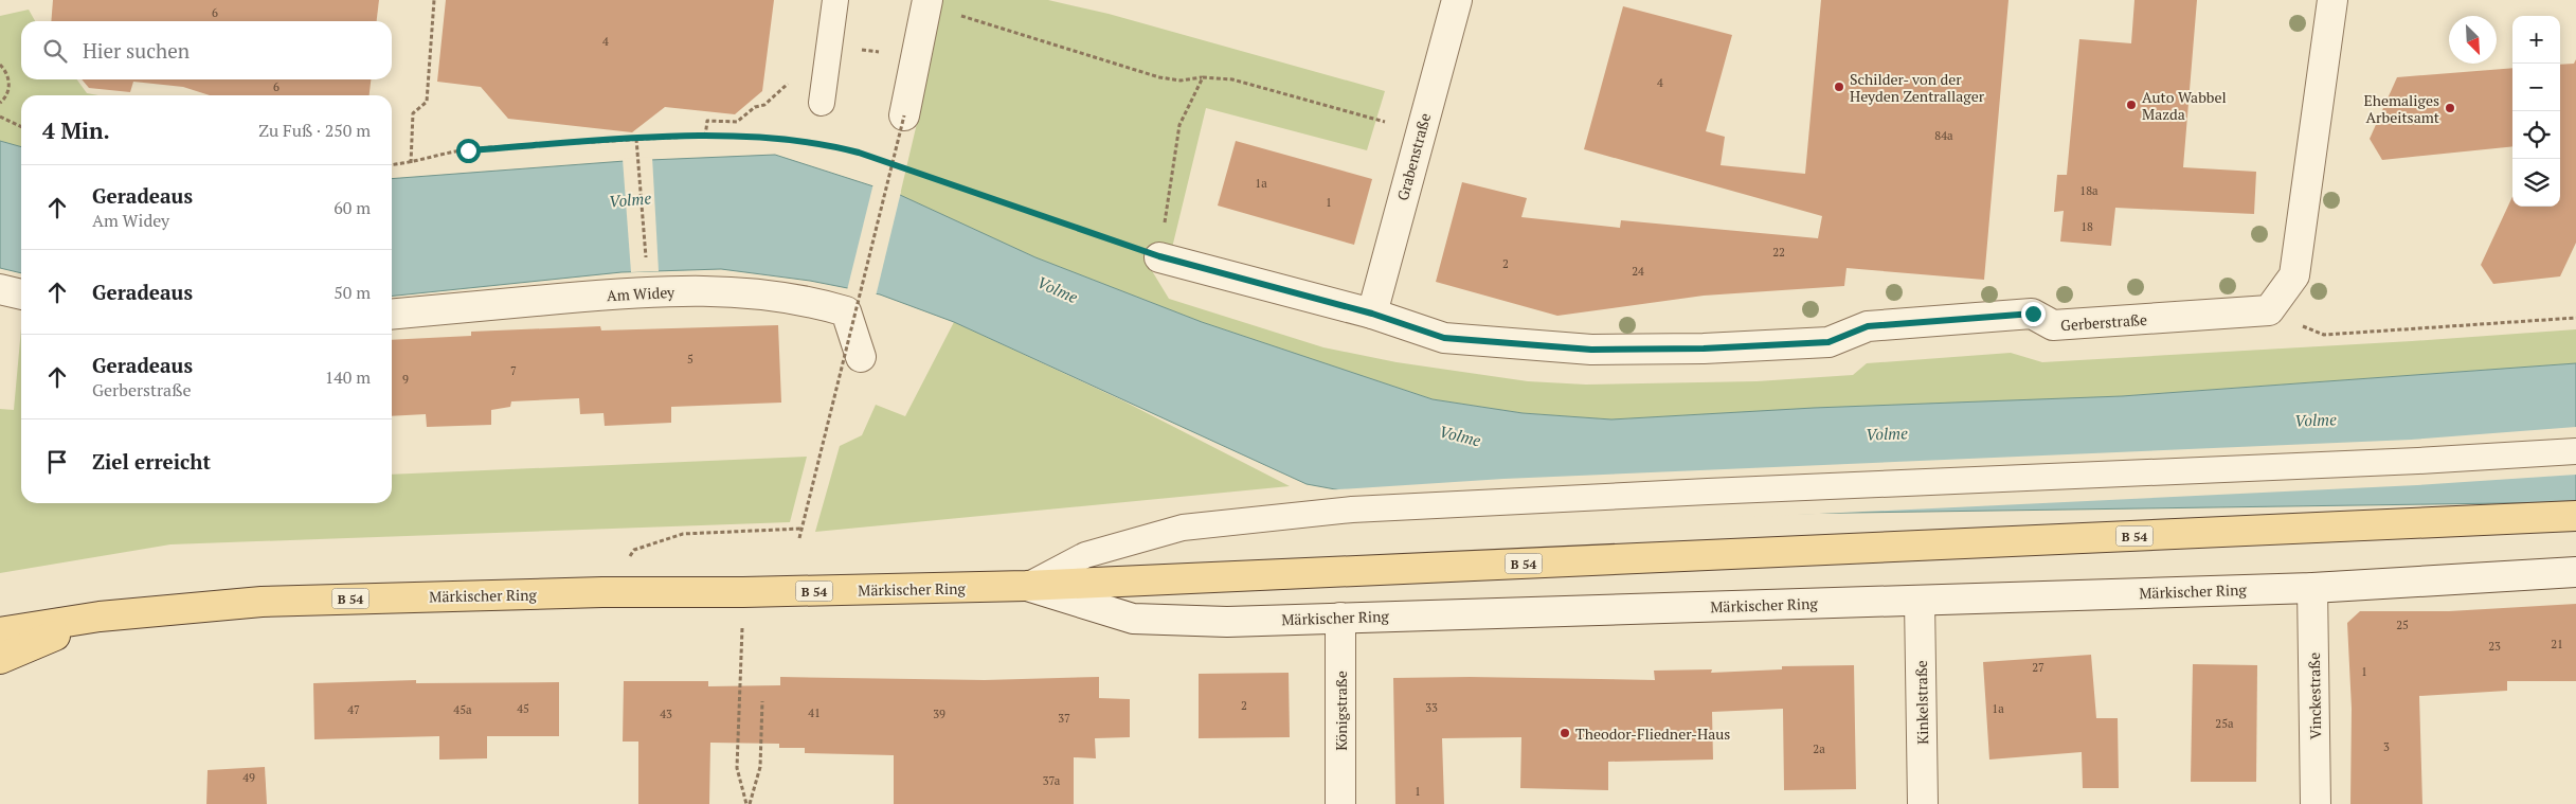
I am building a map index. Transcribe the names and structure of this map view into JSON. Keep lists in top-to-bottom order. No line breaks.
{"streets":{"main road":["B 54","Märkischer Ring"],"street":["Grabenstraße","Am Widey","Gerberstraße","Vinckestraße","Kinkelstraße","Königstraße"]},"crossings":[["Grabenstraße","Gerberstraße"],["B 54","Märkischer Ring"],["Märkischer Ring","Vinckestraße"],["Märkischer Ring","Kinkelstraße"],["Märkischer Ring","Königstraße"]],"water":["Volme"],"places":["Schilder- von der Heyden Zentrallager","Auto Wabbel Mazda","Ehemaliges Arbeitsamt","Theodor-Fliedner-Haus"],"house_numbers":["6","4","4","6","84a","1a","18a","1","18","22","2","24","5","7","9","25","21","23","27","1","2","33","45","1a","47","45a","41","43","39","37","25a","3","2a","49","37a","1"],"north":"bottom right","page":{"map_buttons":["+","−"],"search":"Hier suchen","heading":["4 Min.","Zu Fuß · 250 m"],"list":[["Geradeaus","Am Widey","60 m"],["Geradeaus","50 m"],["Geradeaus","Gerberstraße","140 m"],"Ziel erreicht"]}}
